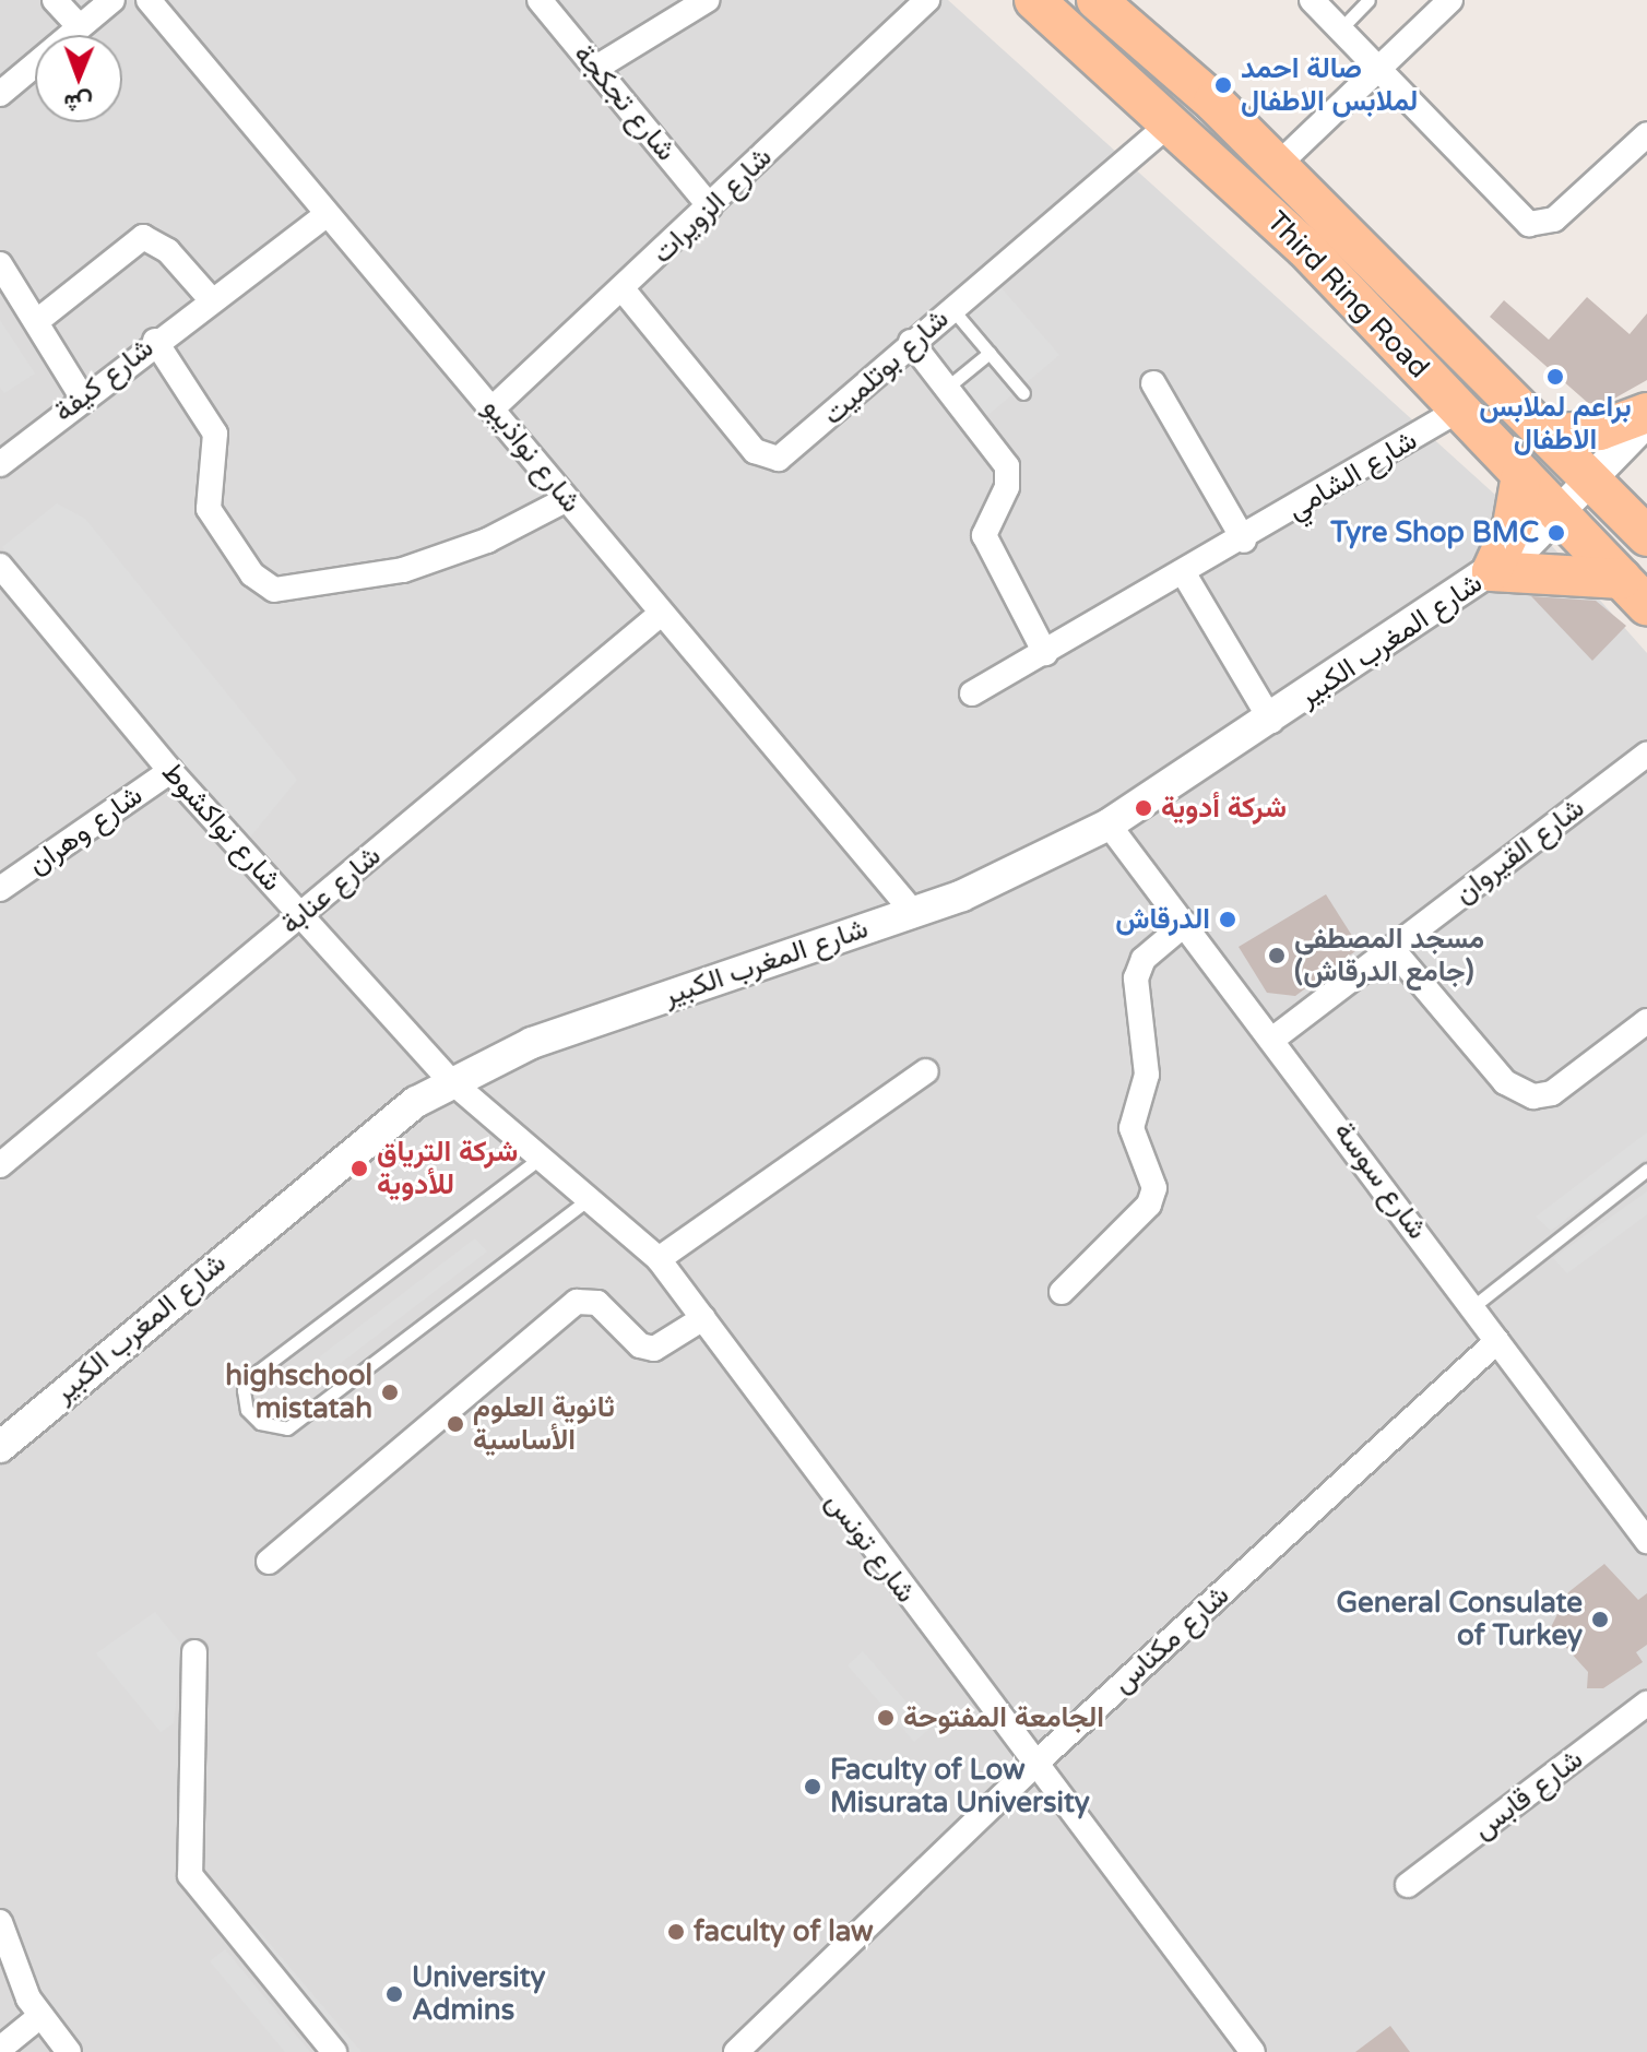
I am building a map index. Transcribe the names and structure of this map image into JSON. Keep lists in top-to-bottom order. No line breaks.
{"streets":{"main road":["Third Ring Road"],"street":["شارع تجكجة","شارع الزويرات","شارع بوتلميت","شارع كيفة","شارع نواذيبو","شارع الشامي","شارع المغرب الكبير","شارع نواكشوط","شارع وهران","شارع القيروان","شارع عنابة","شارع سوسة","شارع تونس","شارع مكناس","شارع قابس"]},"crossings":[["شارع تجكجة","شارع الزويرات"],["شارع الزويرات","شارع بوتلميت"],["شارع الزويرات","شارع نواذيبو"],["Third Ring Road","شارع بوتلميت"],["Third Ring Road","شارع الشامي"],["Third Ring Road","شارع المغرب الكبير"],["شارع كيفة","شارع نواذيبو"],["شارع نواذيبو","شارع المغرب الكبير"],["شارع نواذيبو","شارع عنابة"],["شارع المغرب الكبير","شارع نواكشوط"],["شارع المغرب الكبير","شارع سوسة"],["شارع المغرب الكبير","شارع تونس"],["شارع نواكشوط","شارع وهران"],["شارع نواكشوط","شارع عنابة"],["شارع نواكشوط","شارع تونس"],["شارع القيروان","شارع سوسة"],["شارع سوسة","شارع مكناس"],["شارع تونس","شارع مكناس"]],"places":["صالة احمد لملابس الاطفال","براعم لملابس الاطفال","Tyre Shop BMC","شركة أدوية","الدرقاش","مسجد المصطفى (جامع الدرقاش)","شركة الترياق للأدوية","highschool mistatah","ثانوية العلوم الأساسية","General Consulate of Turkey","الجامعة المفتوحة","Faculty of Low Misurata University","faculty of law","University Admins"],"north":"bottom"}
